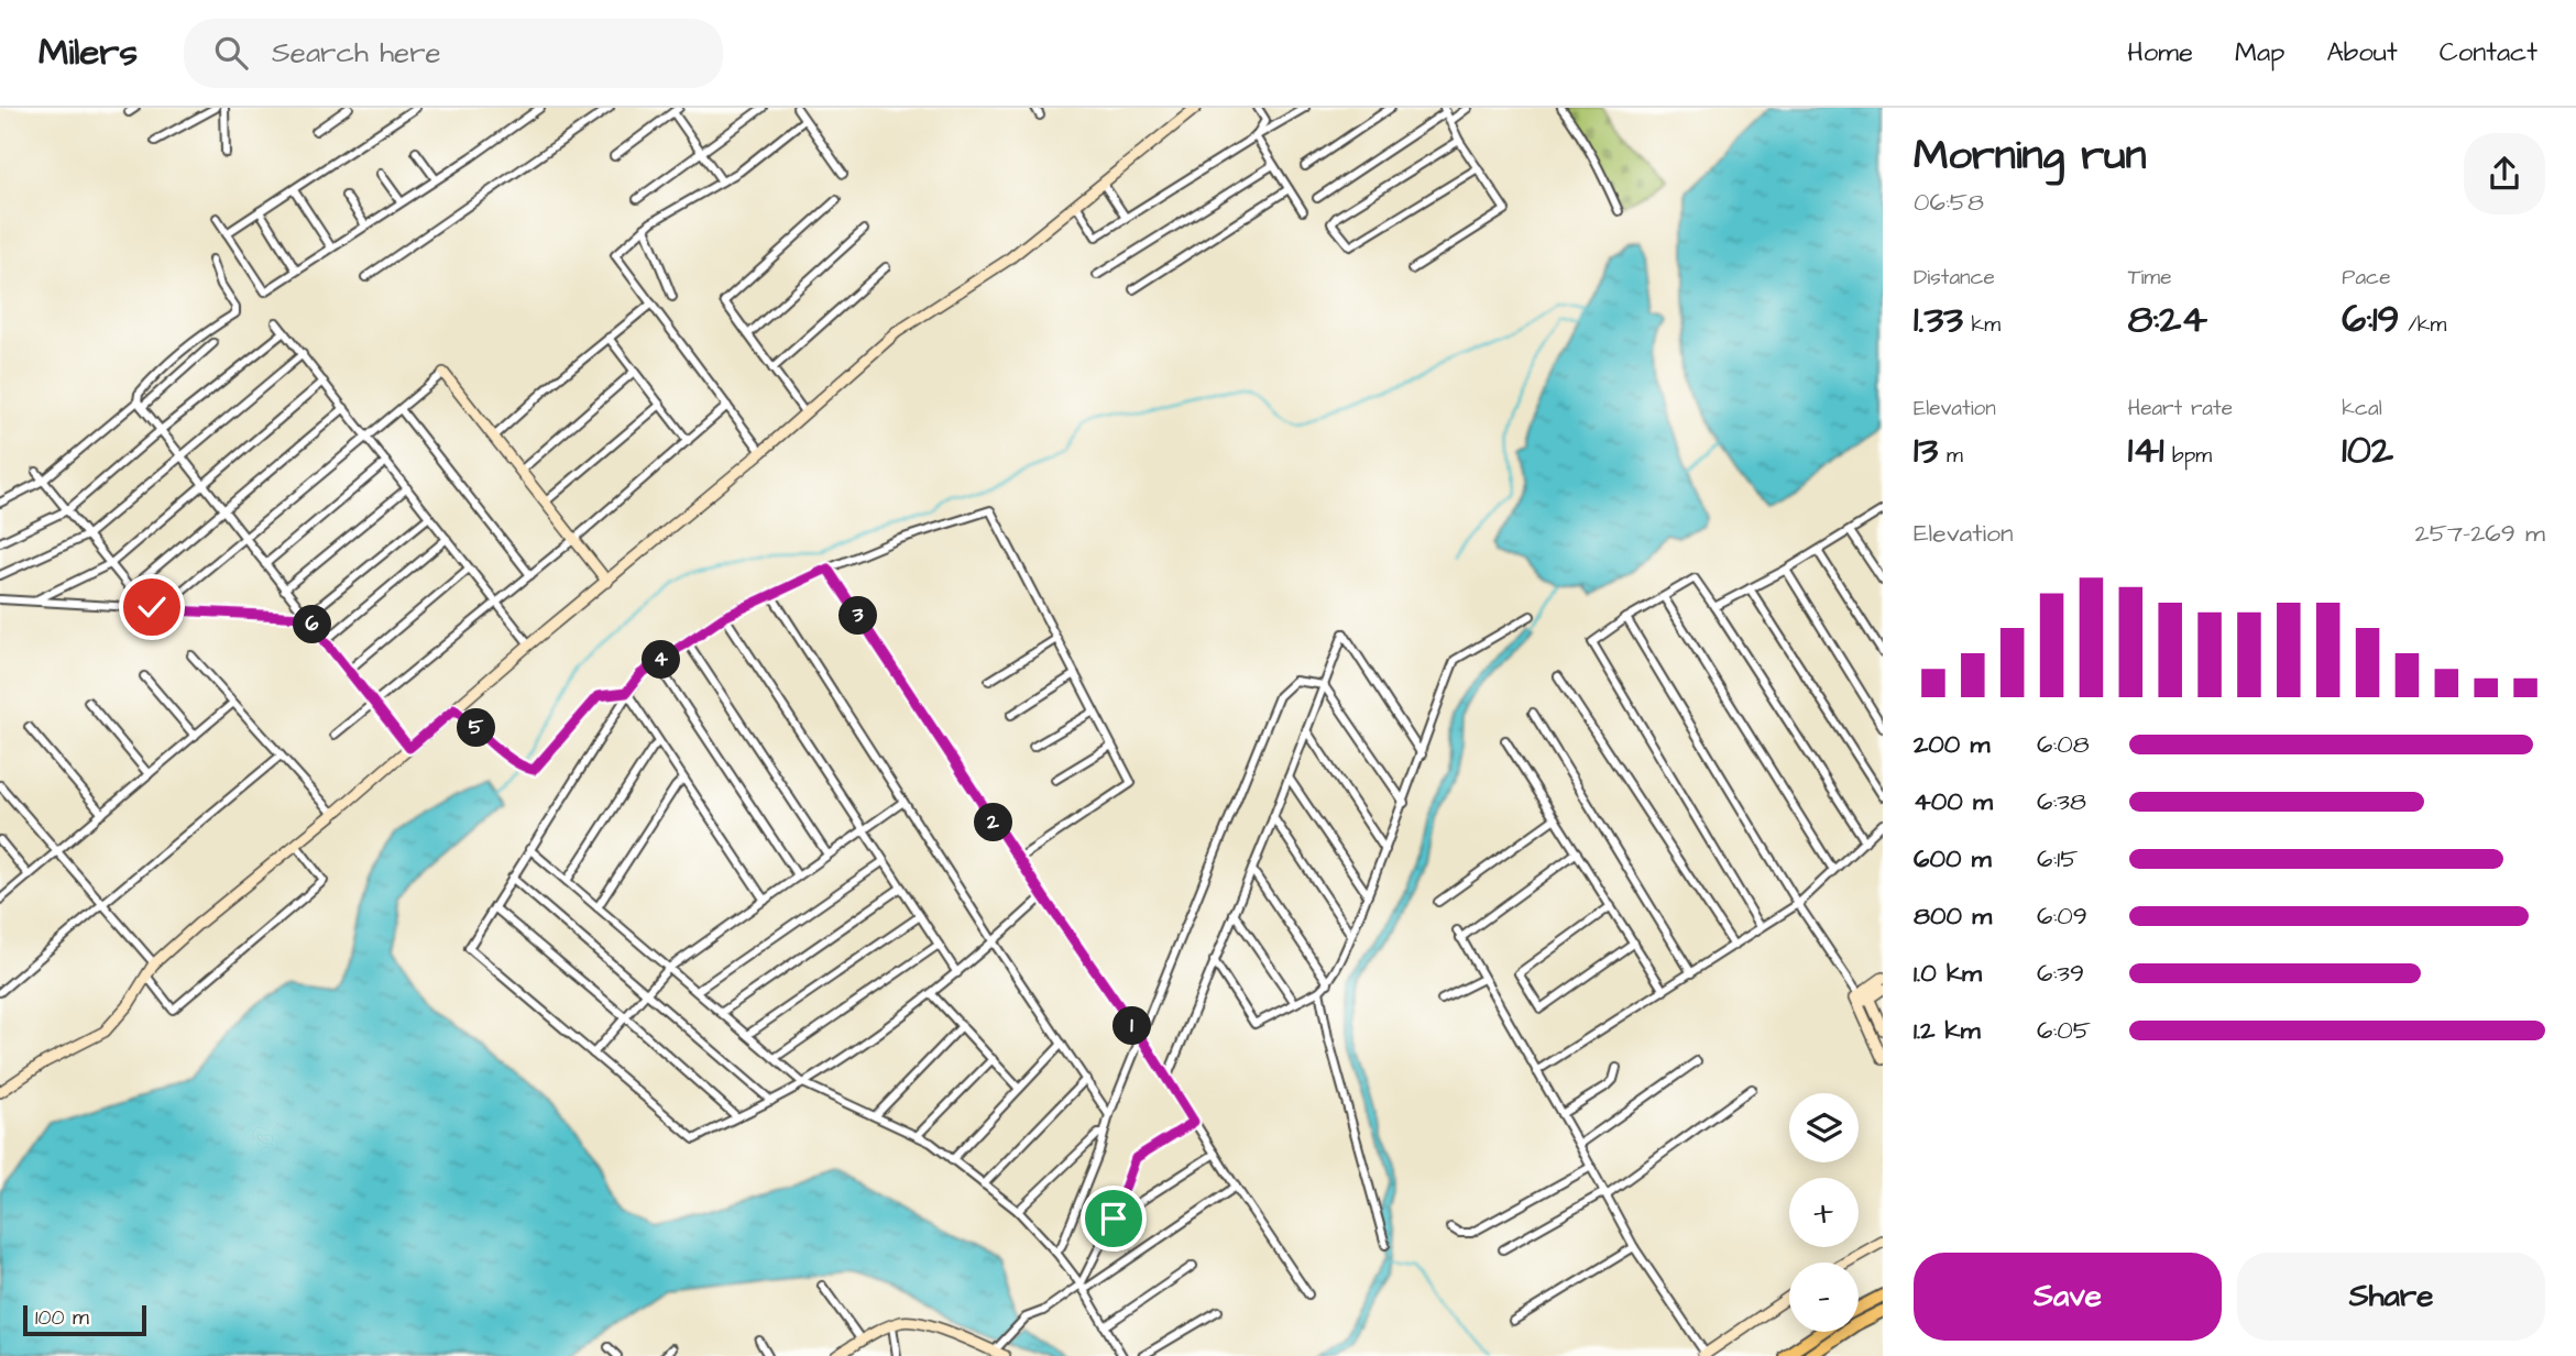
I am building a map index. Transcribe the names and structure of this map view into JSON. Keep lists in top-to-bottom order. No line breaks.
{"scale_bar":"100 m","page":{"header":"Milers","search":"Search here","nav":["Home","Map","About","Contact"],"heading":["Morning run","06:58"],"stats":[["Distance","1.33 km"],["Time","8:24"],["Pace","6:19 /km"],["Elevation","13 m"],["Heart rate","141 bpm"],["kcal","102"]],"chart":["Elevation","257–269 m"],"pins":["3","6","4","5","2","1"],"list":[{"name":"200 m","note":"6:08"},{"name":"400 m","note":"6:38"},{"name":"600 m","note":"6:15"},{"name":"800 m","note":"6:09"},{"name":"1.0 km","note":"6:39"},{"name":"1.2 km","note":"6:05"}],"map_buttons":["+","−"],"buttons":["Save","Share"],"scale":"100 m"}}
